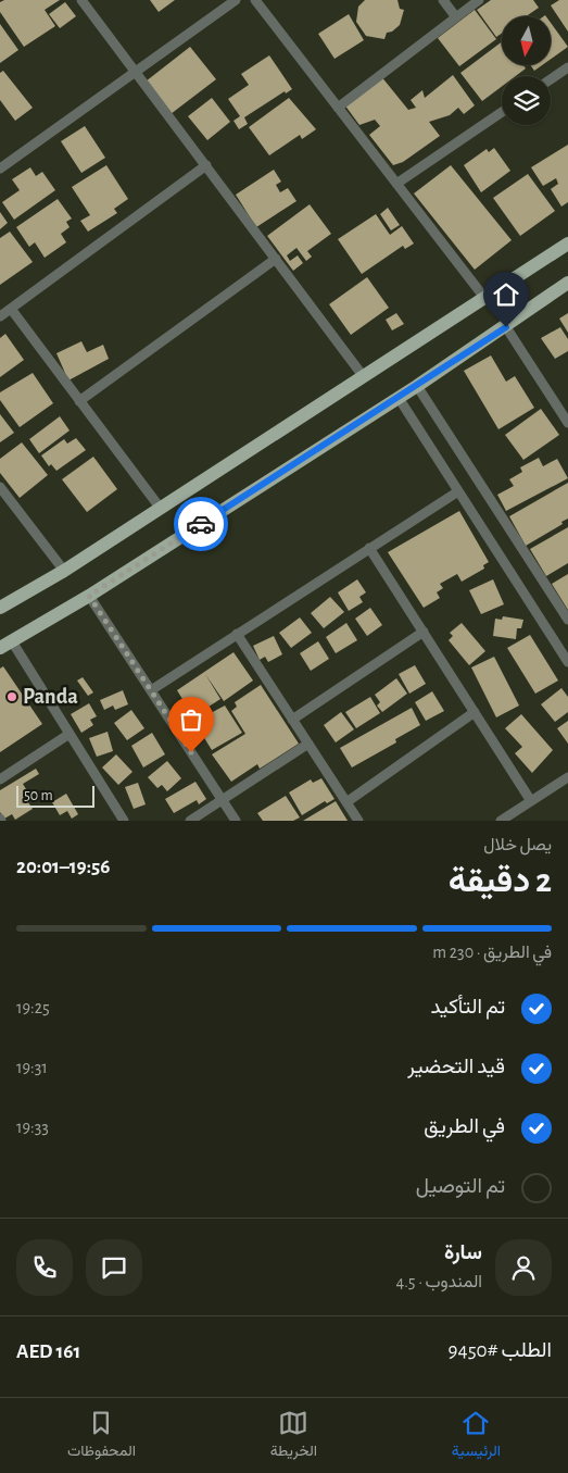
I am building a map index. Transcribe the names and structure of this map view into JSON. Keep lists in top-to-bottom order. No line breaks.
{"places":["Panda"],"scale_bar":"50 m","north":"bottom","page":{"scale":"50 m","heading":["2 دقيقة","يصل خلال","19:56–20:01"],"panel":["سارة","المندوب · 4.5","الطلب #9450","AED 161"],"bar":"في الطريق · 230 m","list":[["تم التأكيد","19:25"],["قيد التحضير","19:31"],["في الطريق","19:33"],"تم التوصيل"],"tabs":["الرئيسية","الخريطة","المحفوظات"]}}
